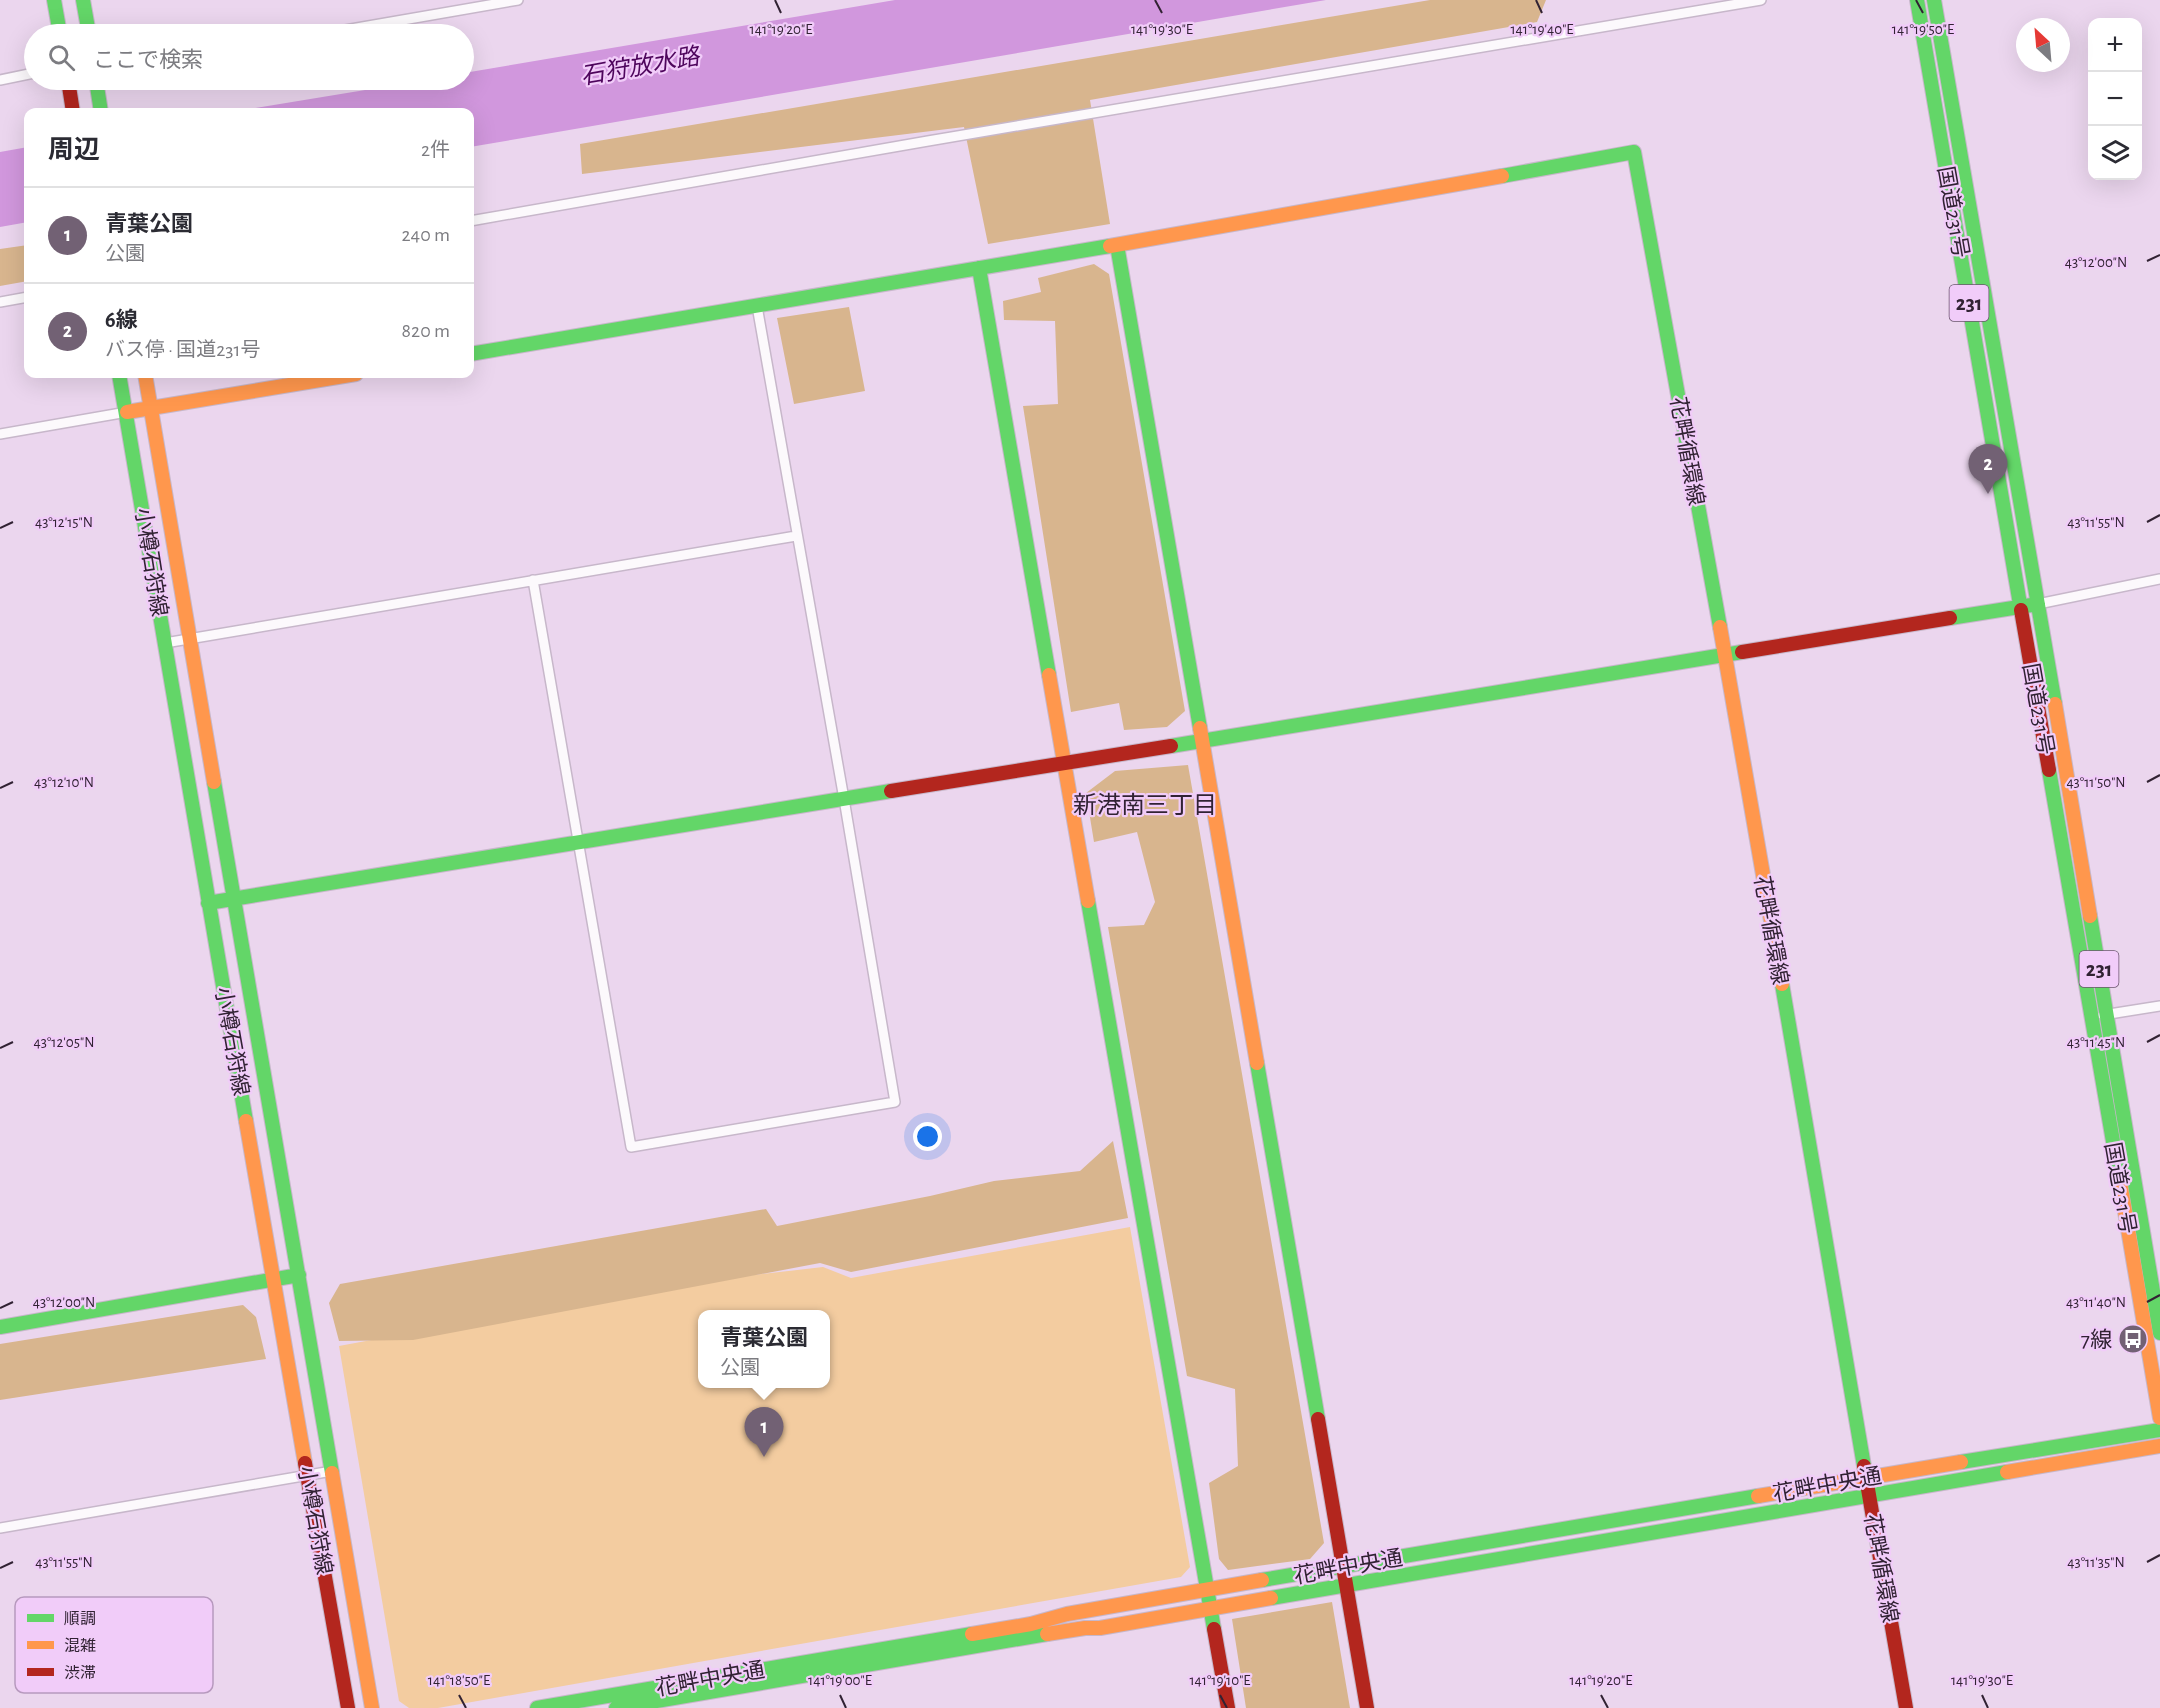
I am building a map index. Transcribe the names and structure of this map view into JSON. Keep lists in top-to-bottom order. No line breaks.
{"streets":{"main road":["国道231号","231","花畔循環線","小樽石狩線","花畔中央通"]},"crossings":[["花畔循環線","花畔中央通"]],"districts":["新港南三丁目"],"water":["石狩放水路"],"places":{"bus stop":["7線"]},"legend":["順調","混雑","渋滞"],"north":"top left","page":{"map_buttons":["+","−"],"search":"ここで検索","heading":["周辺","2件"],"list":[{"mark":"1","name":"青葉公園","note":"公園","value":"240 m"},{"mark":"2","name":"6線","note":"バス停 · 国道231号","value":"820 m"}],"pins":["2","1"],"popup":["青葉公園","公園"]},"coordinates":["141°19'40\"E","141°19'50\"E","141°19'20\"E","141°19'30\"E","43°12'00\"N","43°12'15\"N","43°11'55\"N","43°12'10\"N","43°11'50\"N","43°12'05\"N","43°11'45\"N","43°11'40\"N","43°11'35\"N","141°18'50\"E","141°19'00\"E","141°19'10\"E"]}
